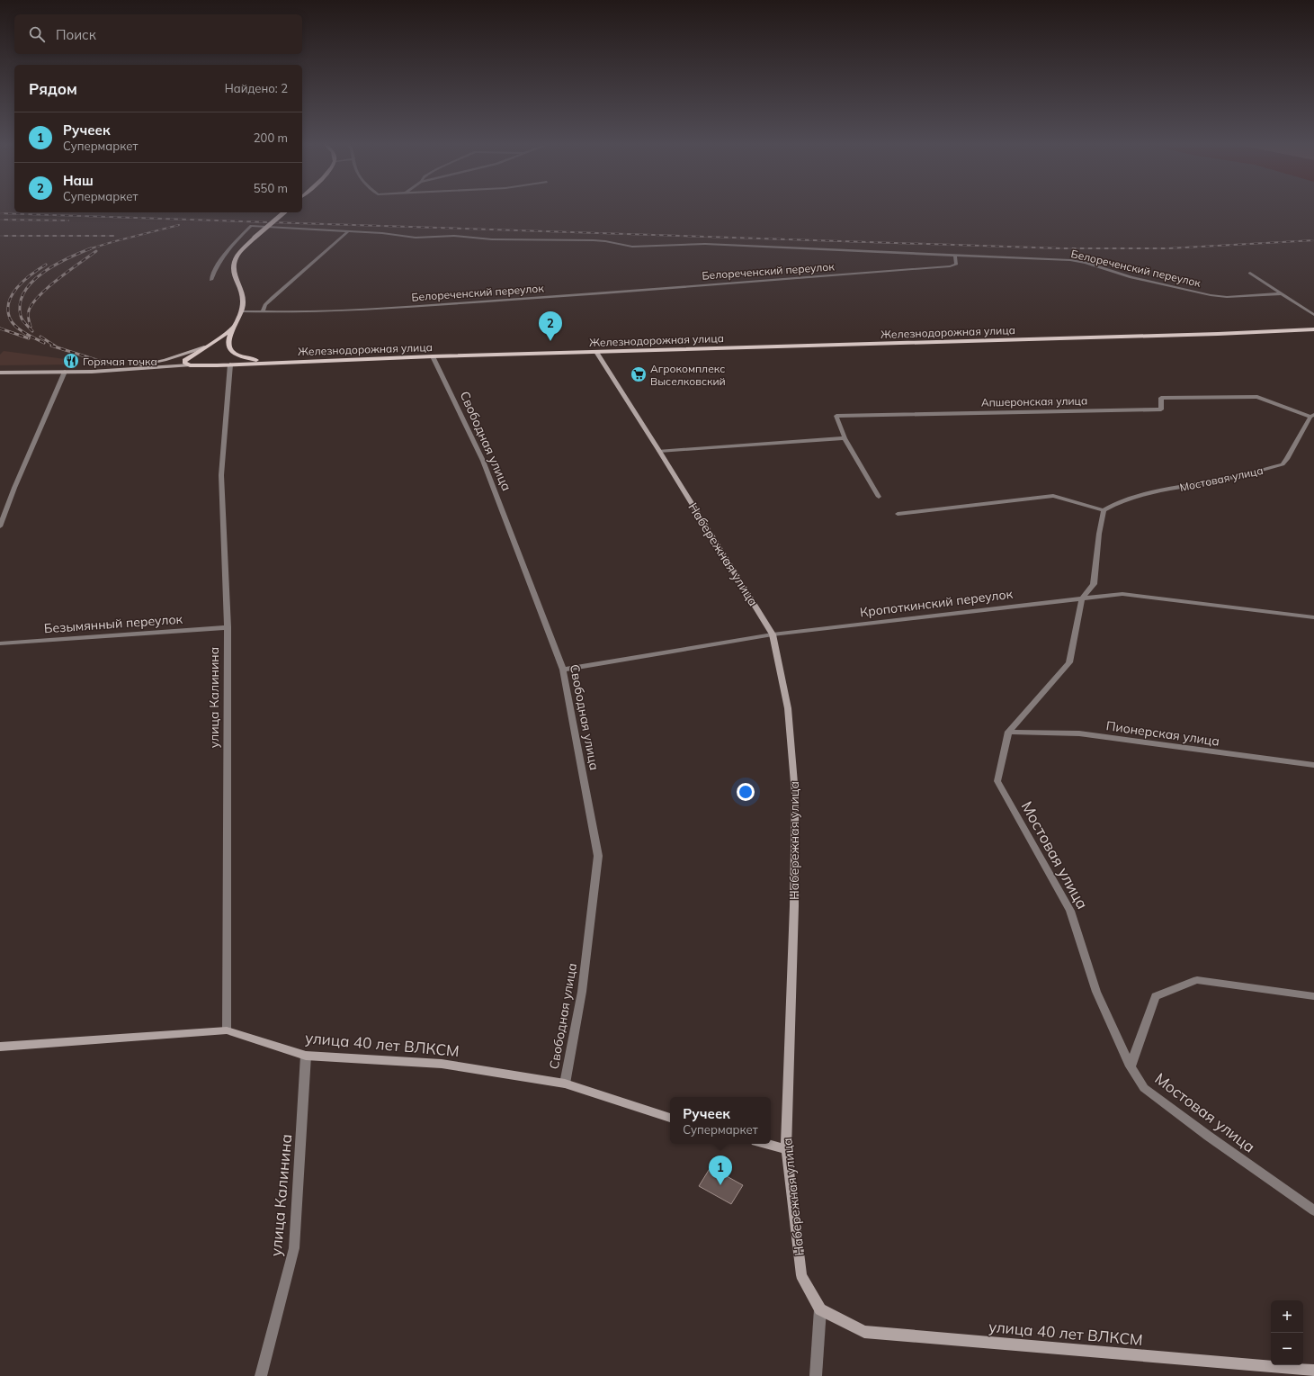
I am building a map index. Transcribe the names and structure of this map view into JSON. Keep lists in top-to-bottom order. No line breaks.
{"streets":{"main road":["Железнодорожная улица","улица Калинина"],"street":["Белореченский переулок","Апшеронская улица","Свободная улица","Мостовая улица","Набережная улица","Кропоткинский переулок","Безымянный переулок","Пионерская улица","улица 40 лет ВЛКСМ"]},"crossings":[["Белореченский переулок","улица Калинина"],["Железнодорожная улица","Свободная улица"],["Железнодорожная улица","Набережная улица"],["Железнодорожная улица","улица Калинина"],["Апшеронская улица","Мостовая улица"],["Свободная улица","Кропоткинский переулок"],["Свободная улица","улица 40 лет ВЛКСМ"],["Мостовая улица","Кропоткинский переулок"],["Мостовая улица","Пионерская улица"],["Набережная улица","Кропоткинский переулок"],["Набережная улица","улица 40 лет ВЛКСМ"],["Безымянный переулок","улица Калинина"],["улица Калинина","улица 40 лет ВЛКСМ"]],"places":{"restaurant":["Горячая точка"],"supermarket":["Агрокомплекс Выселковский"]},"page":{"search":"Поиск","heading":["Рядом","Найдено: 2"],"list":[{"mark":"1","name":"Ручеек","note":"Супермаркет","value":"200 m"},{"mark":"2","name":"Наш","note":"Супермаркет","value":"550 m"}],"pins":["2","1"],"popup":["Ручеек","Супермаркет"],"map_buttons":["+","−"]}}
